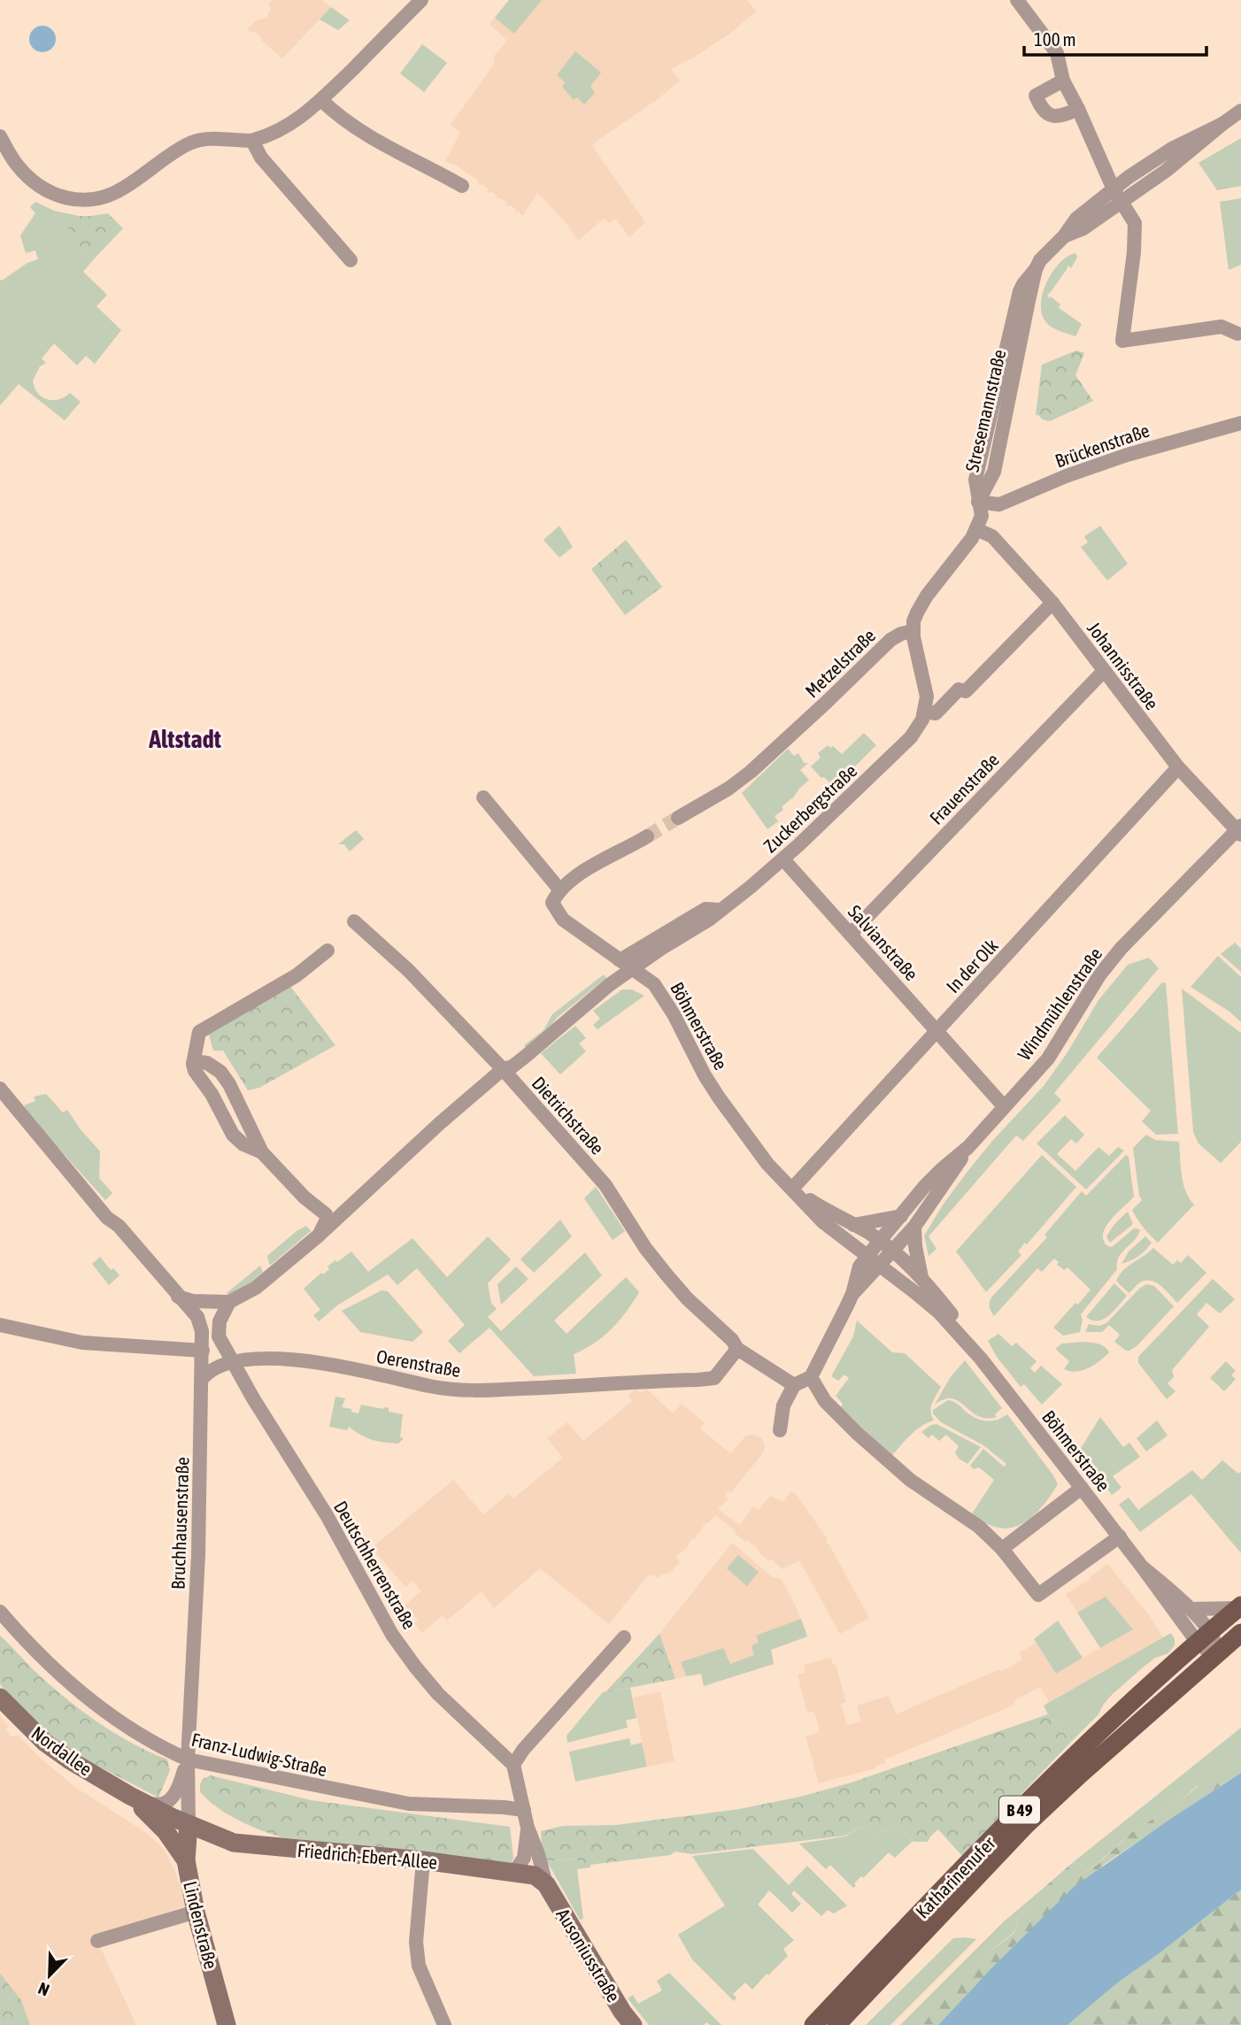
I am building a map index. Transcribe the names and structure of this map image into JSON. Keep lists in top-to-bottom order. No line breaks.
{"streets":{"main road":["Nordallee","B 49","Friedrich-Ebert-Allee","Katharinenufer","Lindenstraße","Ausoniusstraße"],"street":["Stresemannstraße","Brückenstraße","Metzelstraße","Johannisstraße","Frauenstraße","Zuckerbergstraße","Salvianstraße","In der Olk","Windmühlenstraße","Böhmerstraße","Dietrichstraße","Oerenstraße","Bruchhausenstraße","Deutschherrenstraße","Franz-Ludwig-Straße"]},"crossings":[["Stresemannstraße","Brückenstraße"],["Johannisstraße","Frauenstraße"],["Johannisstraße","In der Olk"],["Johannisstraße","Windmühlenstraße"],["Frauenstraße","Salvianstraße"],["Zuckerbergstraße","Salvianstraße"],["Zuckerbergstraße","Böhmerstraße"],["Zuckerbergstraße","Dietrichstraße"],["Zuckerbergstraße","Deutschherrenstraße"],["Salvianstraße","In der Olk"],["Salvianstraße","Windmühlenstraße"],["In der Olk","Böhmerstraße"],["Windmühlenstraße","Böhmerstraße"],["Böhmerstraße","B 49"],["Böhmerstraße","Katharinenufer"],["Dietrichstraße","Oerenstraße"],["Oerenstraße","Bruchhausenstraße"],["Oerenstraße","Deutschherrenstraße"],["Bruchhausenstraße","Nordallee"],["Bruchhausenstraße","Franz-Ludwig-Straße"],["Bruchhausenstraße","Friedrich-Ebert-Allee"],["Bruchhausenstraße","Lindenstraße"],["Nordallee","Friedrich-Ebert-Allee"],["Nordallee","Lindenstraße"],["B 49","Katharinenufer"],["Friedrich-Ebert-Allee","Lindenstraße"],["Friedrich-Ebert-Allee","Ausoniusstraße"]],"districts":["Altstadt"],"scale_bar":"100 m","north":"bottom left"}
